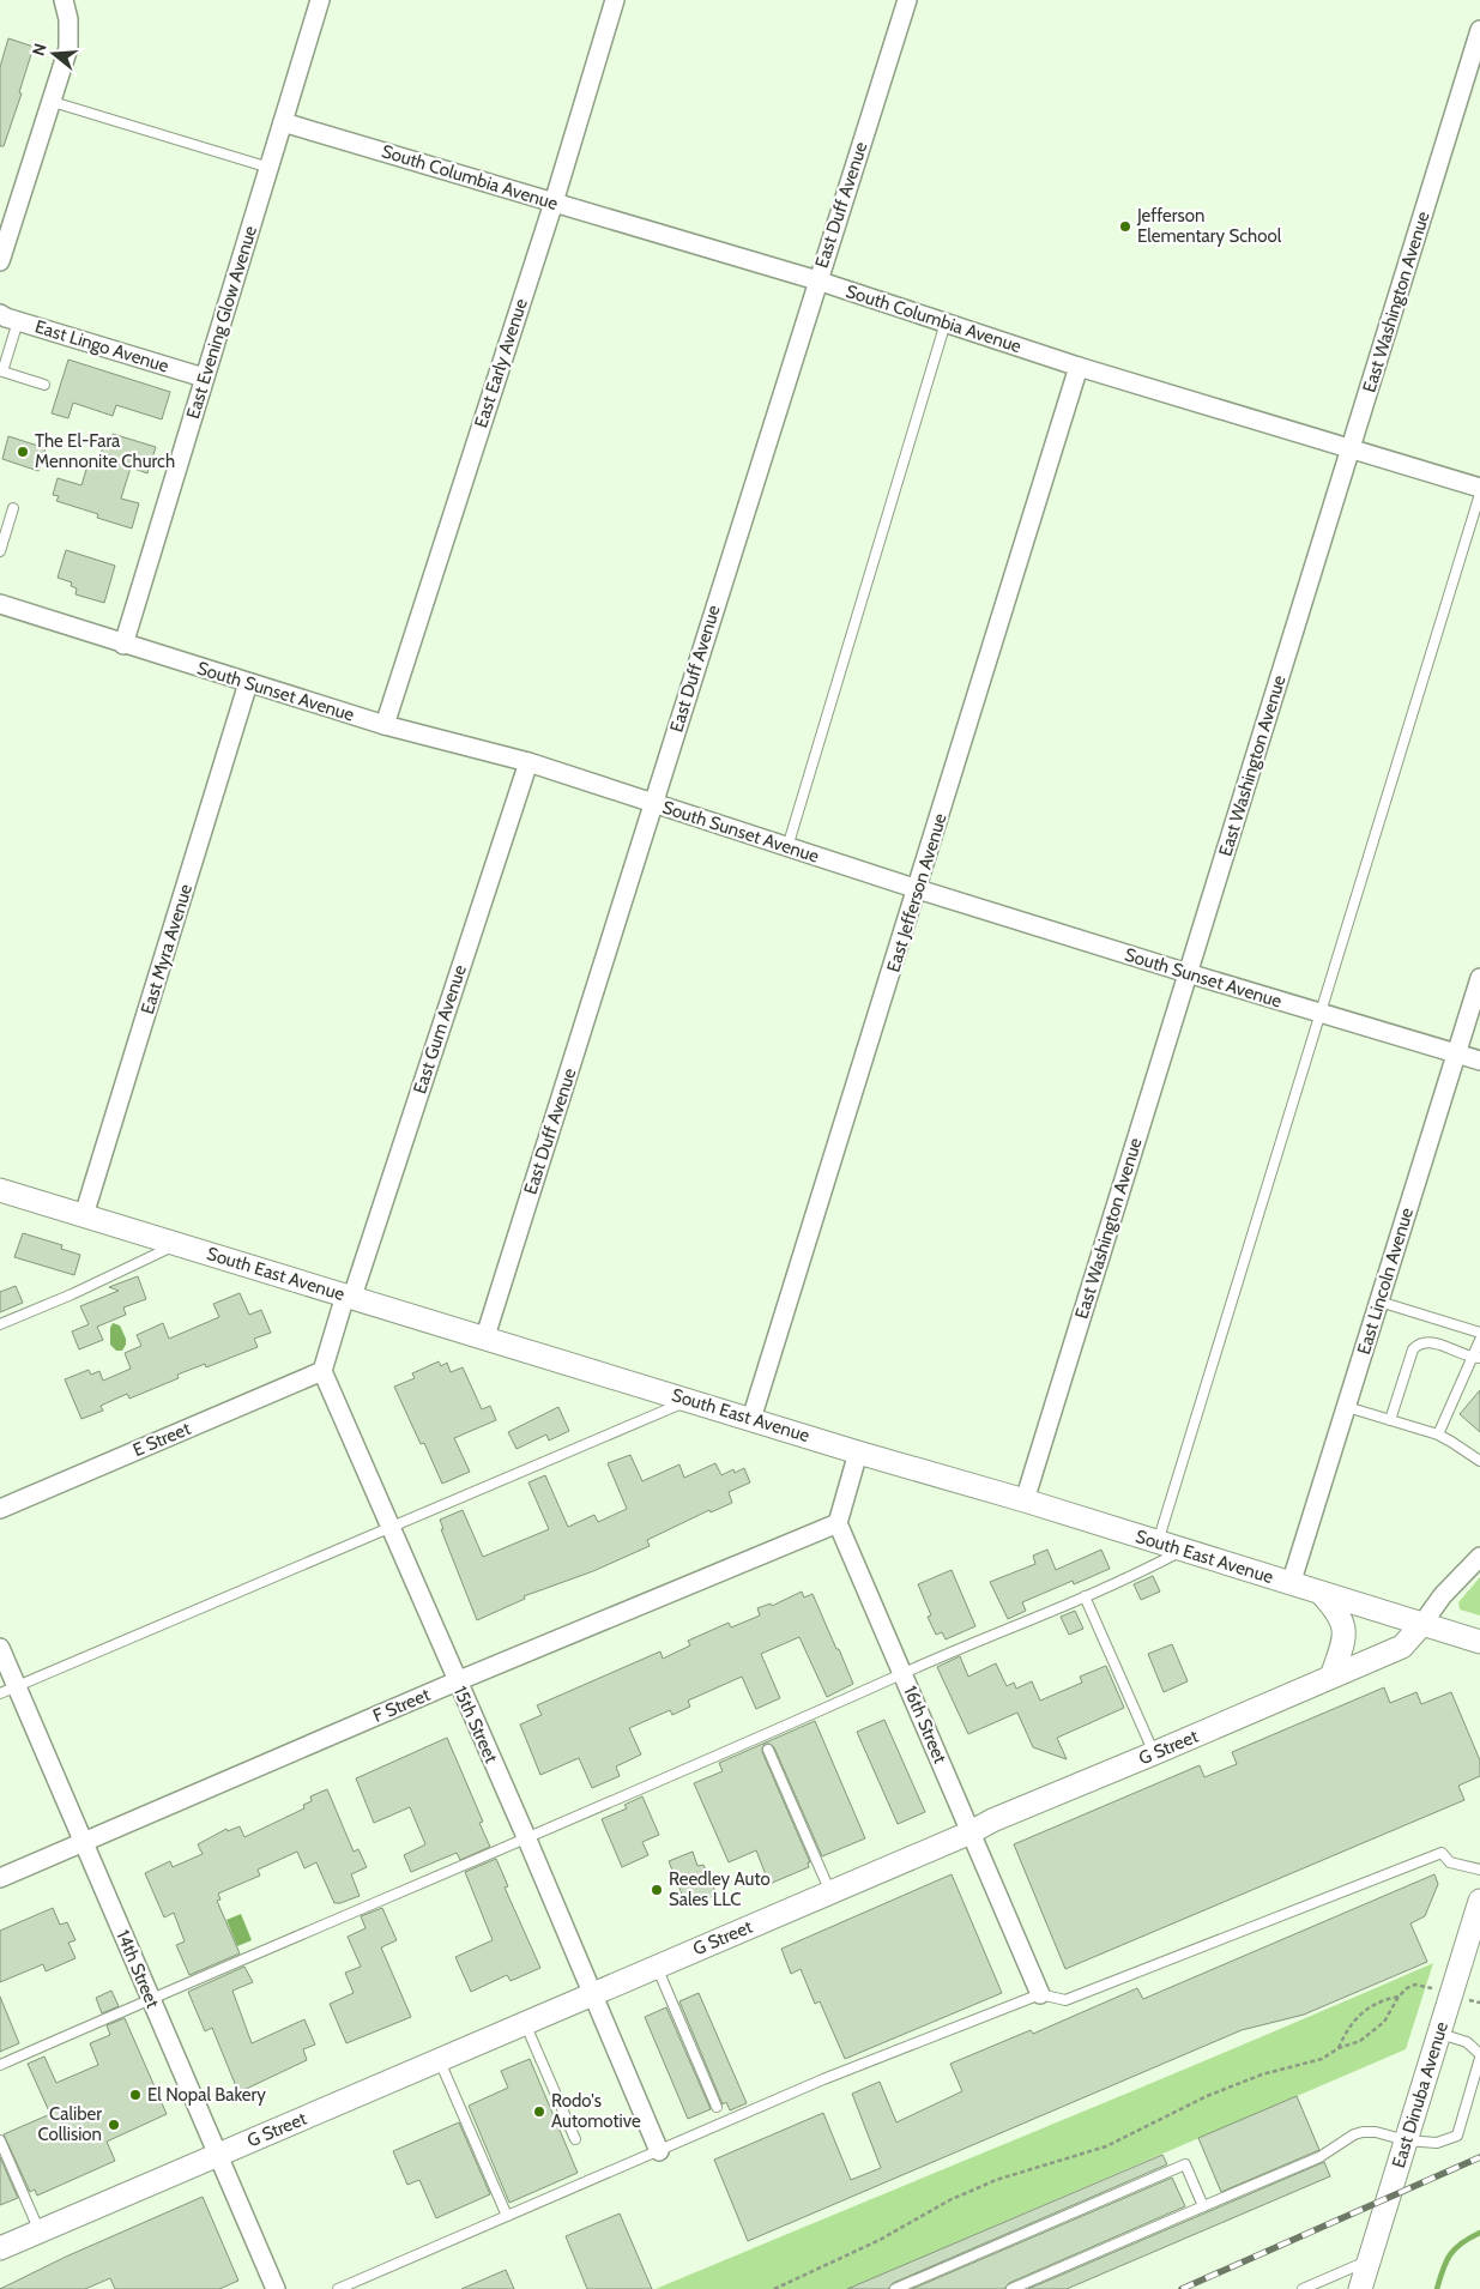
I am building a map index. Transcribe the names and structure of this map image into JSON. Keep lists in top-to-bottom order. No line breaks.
{"streets":{"street":["South Columbia Avenue","East Duff Avenue","East Washington Avenue","East Evening Glow Avenue","East Lingo Avenue","East Early Avenue","South Sunset Avenue","East Jefferson Avenue","East Myra Avenue","East Gum Avenue","South East Avenue","East Lincoln Avenue","E Street","F Street","15th Street","16th Street","G Street","14th Street","East Dinuba Avenue"]},"crossings":[["South Columbia Avenue","East Duff Avenue"],["South Columbia Avenue","East Washington Avenue"],["South Columbia Avenue","East Evening Glow Avenue"],["South Columbia Avenue","East Early Avenue"],["South Columbia Avenue","East Jefferson Avenue"],["East Duff Avenue","South Sunset Avenue"],["East Duff Avenue","South East Avenue"],["East Washington Avenue","South Sunset Avenue"],["East Washington Avenue","South East Avenue"],["East Evening Glow Avenue","East Lingo Avenue"],["East Evening Glow Avenue","South Sunset Avenue"],["East Early Avenue","South Sunset Avenue"],["South Sunset Avenue","East Jefferson Avenue"],["South Sunset Avenue","East Myra Avenue"],["South Sunset Avenue","East Gum Avenue"],["South Sunset Avenue","East Lincoln Avenue"],["East Jefferson Avenue","South East Avenue"],["East Myra Avenue","South East Avenue"],["East Gum Avenue","South East Avenue"],["South East Avenue","East Lincoln Avenue"],["South East Avenue","G Street"],["E Street","15th Street"],["F Street","15th Street"],["F Street","16th Street"],["F Street","14th Street"],["15th Street","G Street"],["16th Street","G Street"],["G Street","14th Street"]],"places":["Jefferson Elementary School","The El-Fara Mennonite Church","Reedley Auto Sales LLC","El Nopal Bakery","Rodo's Automotive","Caliber Collision"],"north":"left"}
